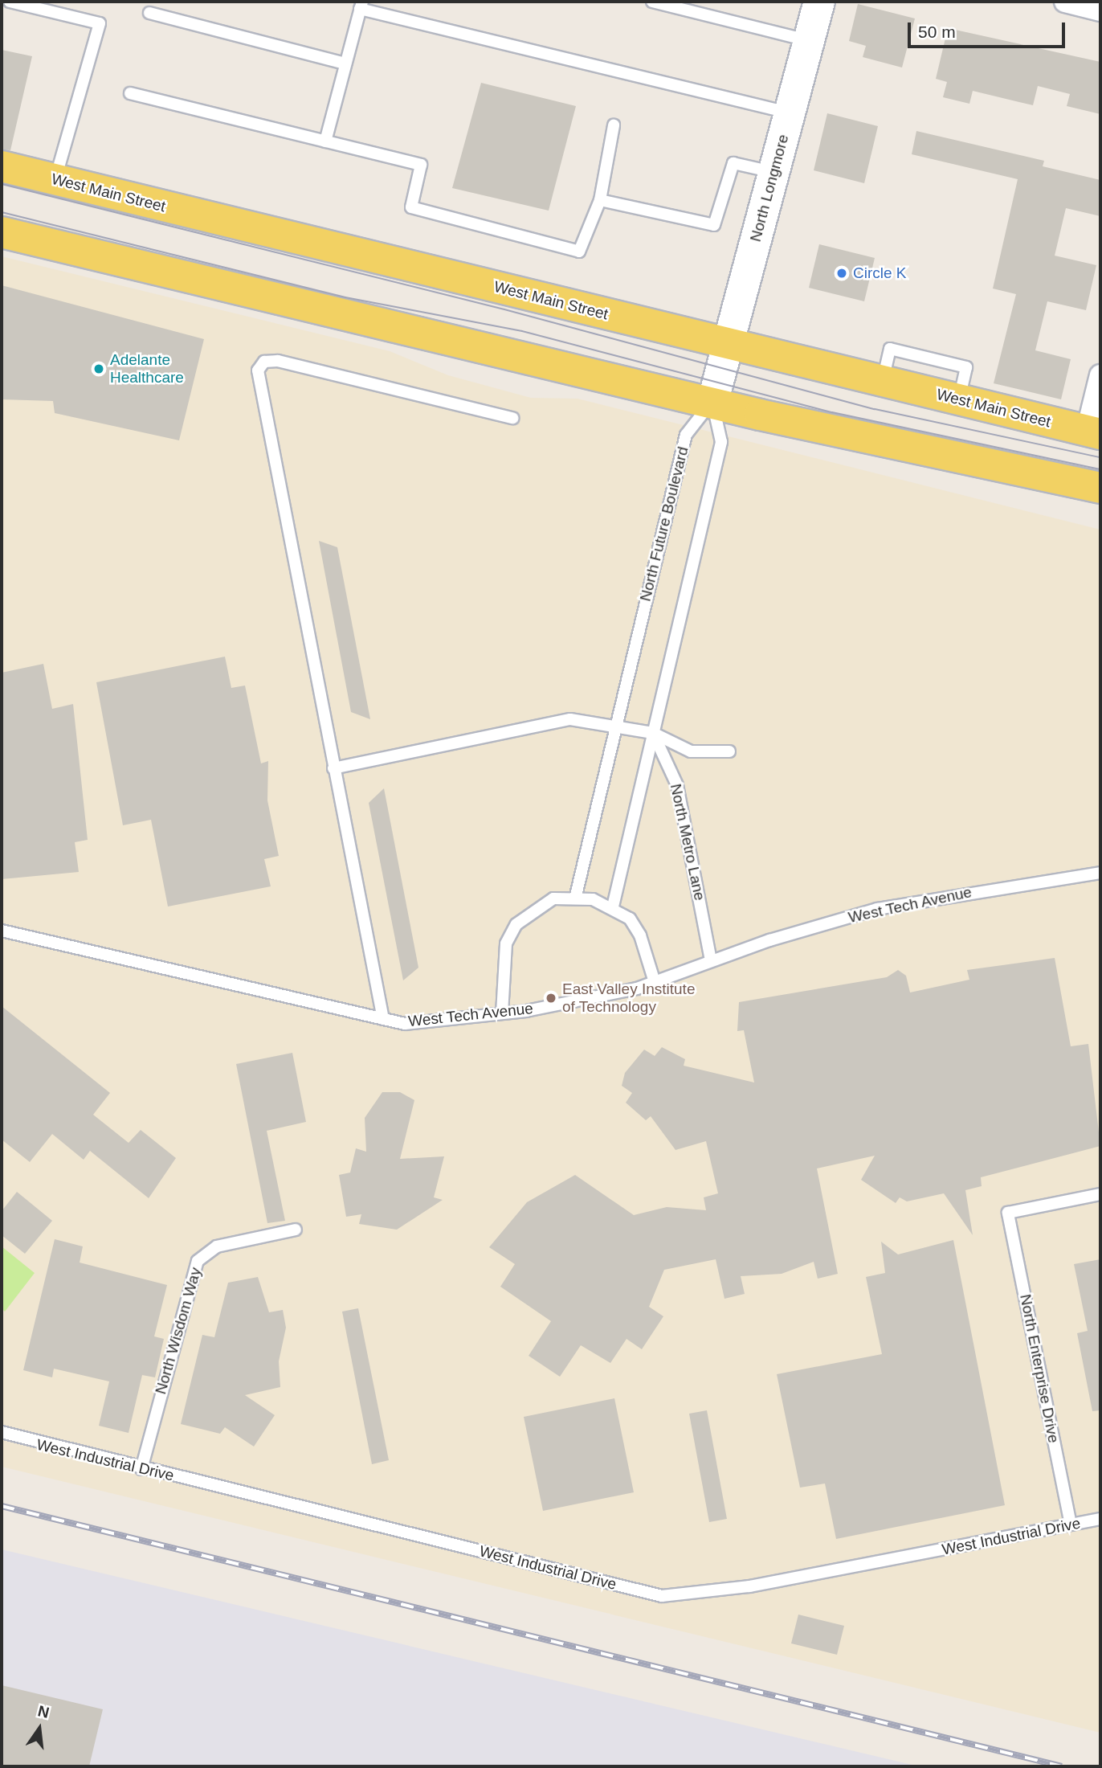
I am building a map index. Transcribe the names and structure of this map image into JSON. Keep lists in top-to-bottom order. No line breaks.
{"streets":{"main road":["West Main Street"],"street":["North Longmore"],"lane":["North Future Boulevard","North Metro Lane","West Tech Avenue","North Wisdom Way","North Enterprise Drive","West Industrial Drive"]},"crossings":[["North Longmore","West Main Street"],["North Longmore","North Future Boulevard"],["North Metro Lane","West Tech Avenue"],["North Wisdom Way","West Industrial Drive"],["North Enterprise Drive","West Industrial Drive"]],"places":["Circle K","Adelante Healthcare","East Valley Institute of Technology"],"scale_bar":"50 m","north":"top"}
